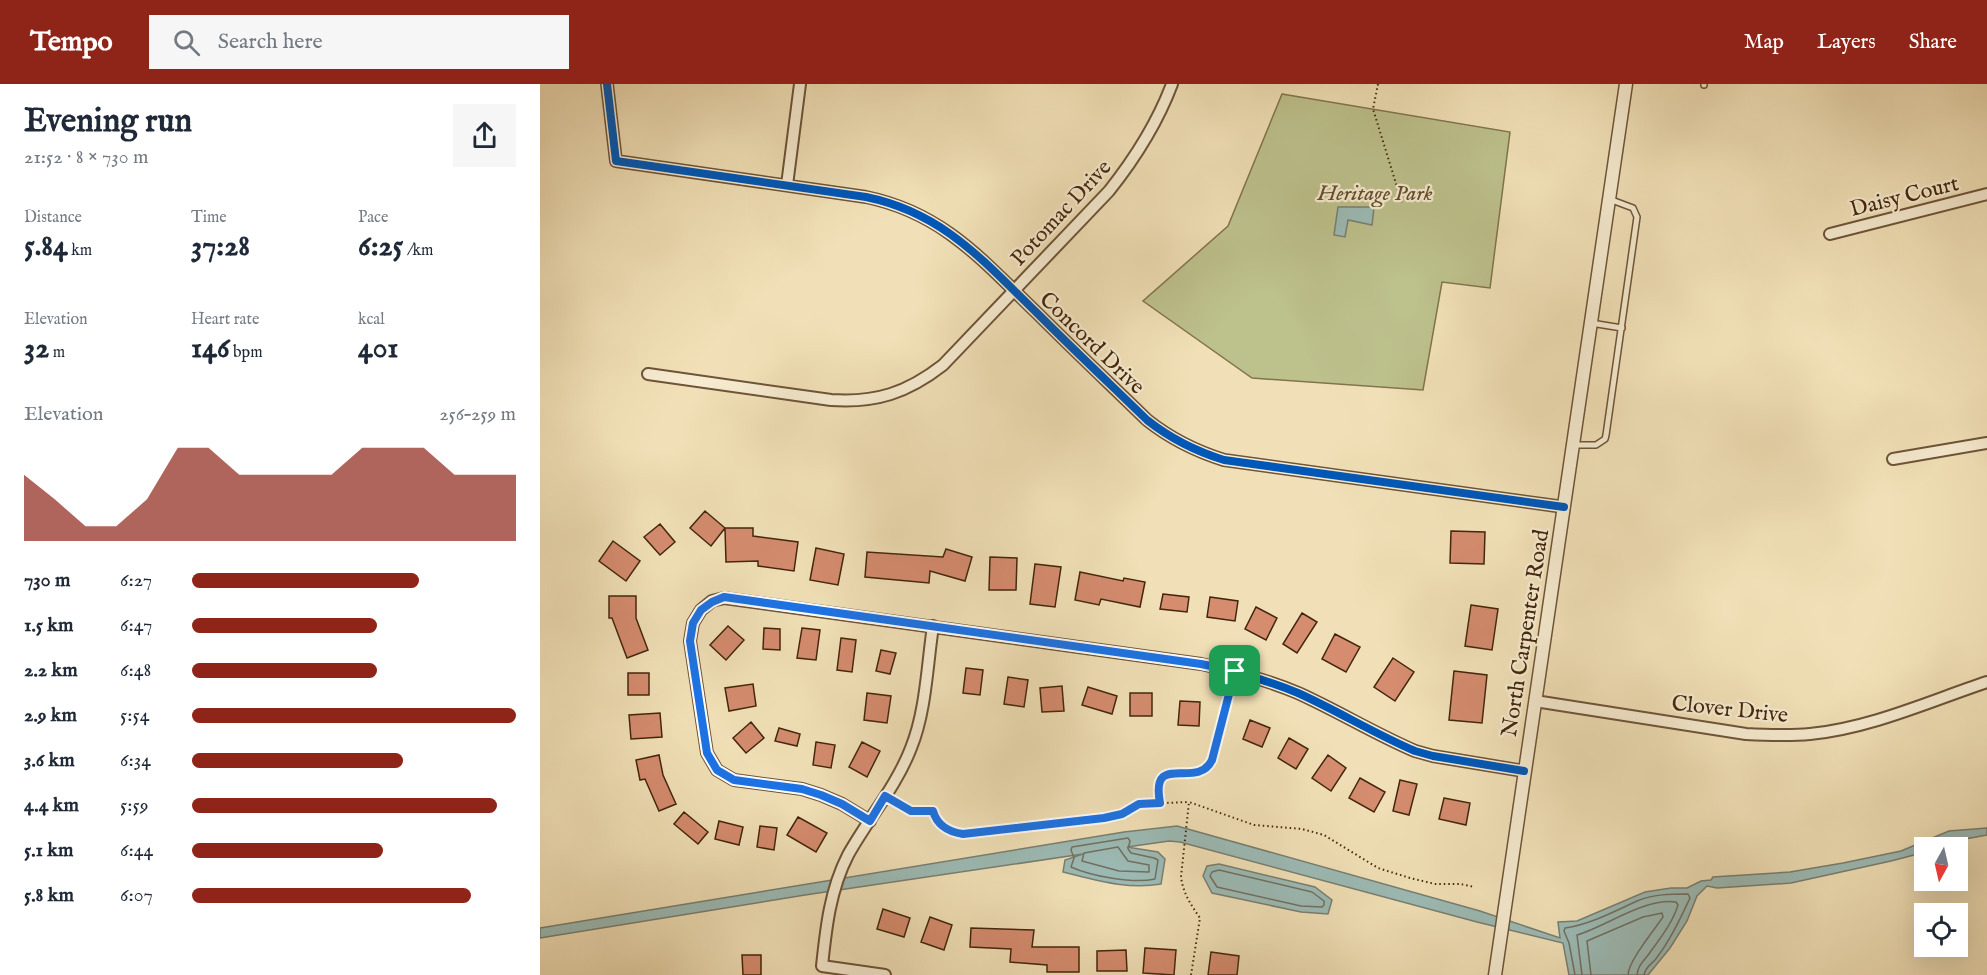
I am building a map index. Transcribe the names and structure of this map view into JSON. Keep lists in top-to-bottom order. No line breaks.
{"streets":{"street":["Daisy Court","Potomac Drive","Concord Drive","North Carpenter Road","Clover Drive"]},"crossings":[["Potomac Drive","Concord Drive"],["Concord Drive","North Carpenter Road"],["North Carpenter Road","Clover Drive"]],"parks":["Heritage Park"],"north":"bottom","page":{"header":"Tempo","search":"Search here","nav":["Map","Layers","Share"],"heading":["Evening run","21:52 · 8 × 730 m"],"stats":[["Distance","5.84 km"],["Time","37:28"],["Pace","6:25 /km"],["Elevation","32 m"],["Heart rate","146 bpm"],["kcal","401"]],"chart":["Elevation","256–259 m"],"list":[{"name":"730 m","note":"6:27"},{"name":"1.5 km","note":"6:47"},{"name":"2.2 km","note":"6:48"},{"name":"2.9 km","note":"5:54"},{"name":"3.6 km","note":"6:34"},{"name":"4.4 km","note":"5:59"},{"name":"5.1 km","note":"6:44"},{"name":"5.8 km","note":"6:07"}]}}
